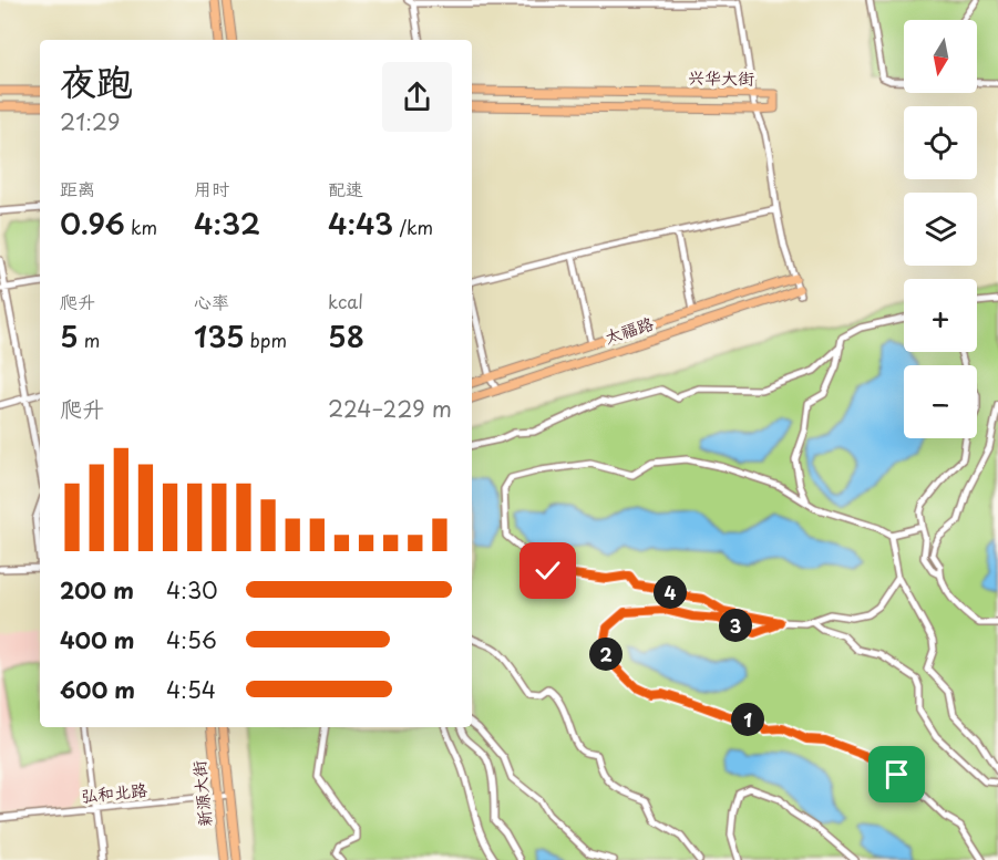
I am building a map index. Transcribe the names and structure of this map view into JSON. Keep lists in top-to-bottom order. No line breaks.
{"streets":{"main road":["兴华大街","太福路","新源大街"],"street":["弘和北路"]},"crossings":[["弘和北路","新源大街"]],"north":"bottom","page":{"map_buttons":["+","−"],"heading":["夜跑","21:29"],"stats":[["距离","0.96 km"],["用时","4:32"],["配速","4:43 /km"],["爬升","5 m"],["心率","135 bpm"],["kcal","58"]],"chart":["爬升","224–229 m"],"list":[{"name":"200 m","note":"4:30"},{"name":"400 m","note":"4:56"},{"name":"600 m","note":"4:54"}],"pins":["4","3","2","1"]}}
